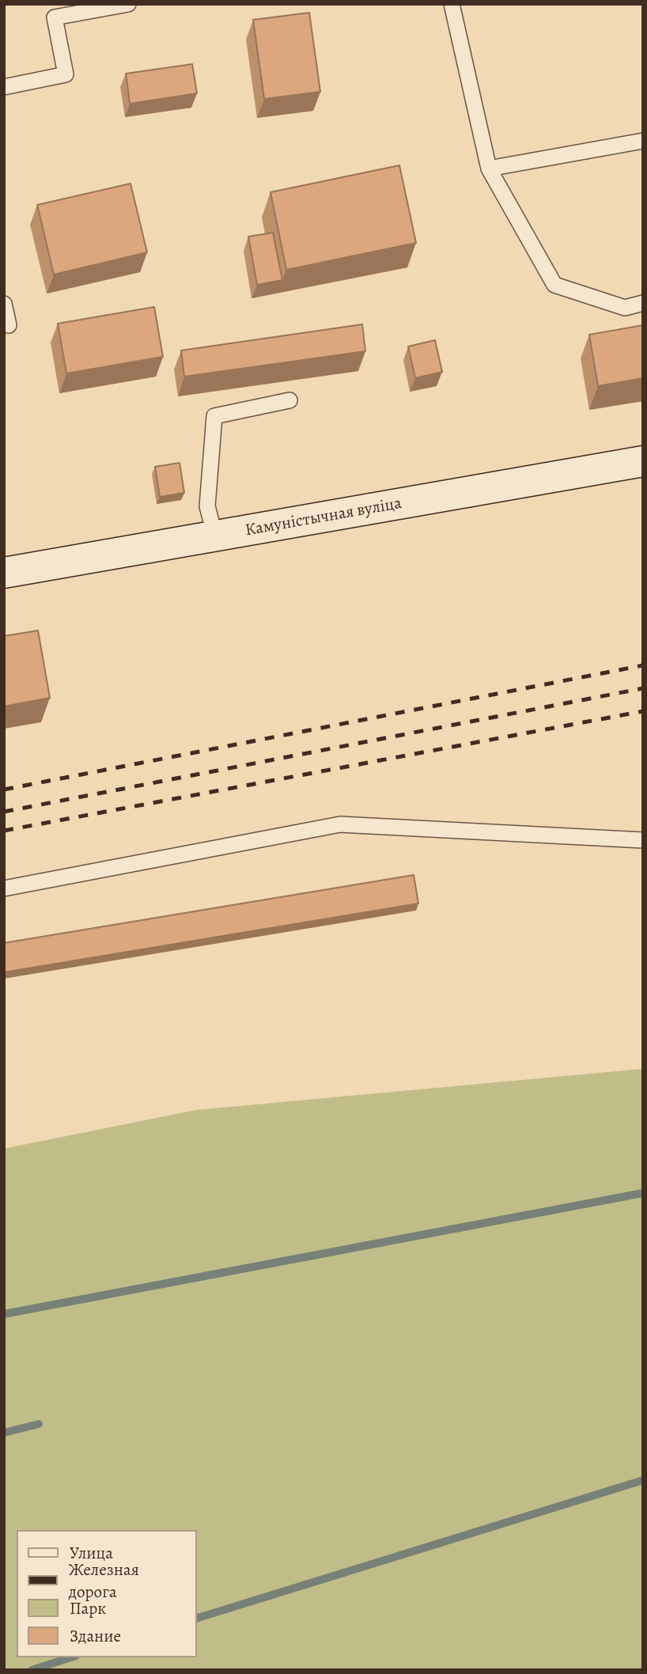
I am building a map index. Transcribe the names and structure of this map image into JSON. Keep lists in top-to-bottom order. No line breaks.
{"streets":{"street":["Камуністычная вуліца"]},"legend":["Улица","Железная дорога","Парк","Здание"]}
